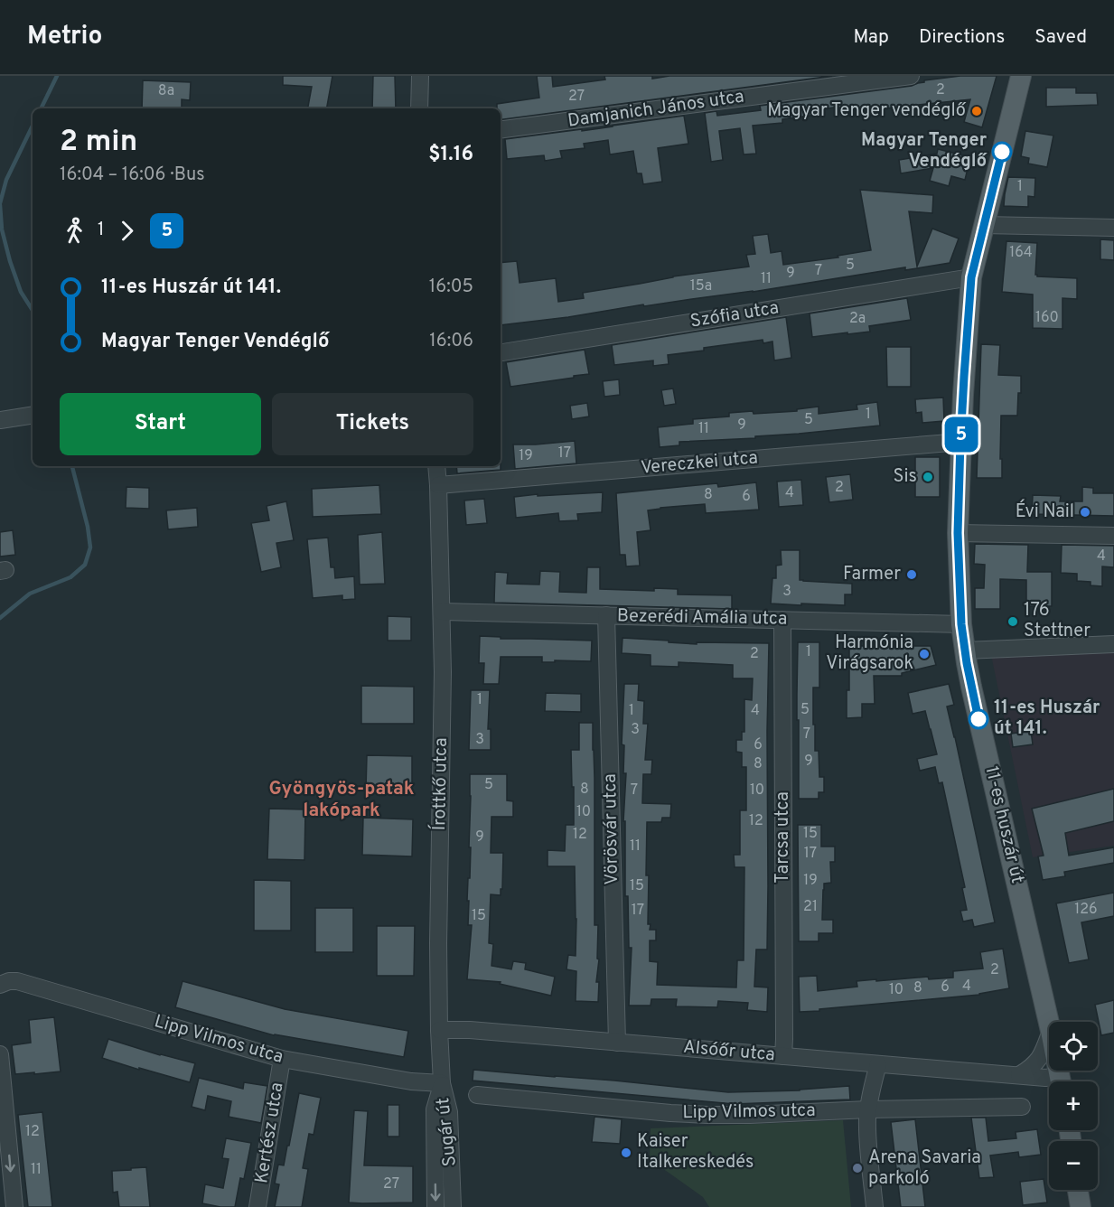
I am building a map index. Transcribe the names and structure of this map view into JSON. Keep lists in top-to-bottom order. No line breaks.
{"streets":{"main road":["11-es huszár út"],"street":["Damjanich János utca","Szófia utca","Vereczkei utca","Bezerédi Amália utca","Írottkő utca","Vörösvár utca","Tarcsa utca","Lipp Vilmos utca","Alsóőr utca","Sugár út","Kertész utca"]},"crossings":[["Szófia utca","11-es huszár út"],["Vereczkei utca","Írottkő utca"],["Vereczkei utca","11-es huszár út"],["Bezerédi Amália utca","Írottkő utca"],["Bezerédi Amália utca","11-es huszár út"],["Bezerédi Amália utca","Vörösvár utca"],["Bezerédi Amália utca","Tarcsa utca"],["Írottkő utca","Lipp Vilmos utca"],["Írottkő utca","Alsóőr utca"],["Írottkő utca","Sugár út"],["Vörösvár utca","Alsóőr utca"],["Tarcsa utca","Alsóőr utca"],["Lipp Vilmos utca","Sugár út"],["Lipp Vilmos utca","Kertész utca"]],"districts":["Gyöngyös-patak lakópark"],"places":["Magyar Tenger vendéglő","Magyar Tenger Vendéglő","Sis","Évi Nail","Farmer","176 Stettner","Harmónia Virágsarok","11-es Huszár út 141.","Kaiser Italkereskedés","Arena Savaria parkoló"],"lines":["bus line 5"],"house_numbers":["2","8a","27","1","164","5","7","9","11","15a","160","2a","1","5","9","11","17","19","2","4","8","6","4","3","1","2","1","5","1","4","3","7","3","6","9","8","5","8","7","10","10","12","15","12","9","11","17","19","15","21","126","17","15","2","4","6","8","10","12","11","27"],"page":{"header":"Metrio","nav":["Map","Directions","Saved"],"on_map":"5","heading":["2 min","16:04 – 16:06 · Bus","$1.16"],"legs":["1","5"],"list":[{"name":"11-es Huszár út 141.","value":"16:05"},{"name":"Magyar Tenger Vendéglő","value":"16:06"}],"buttons":["Start","Tickets"],"map_buttons":["+","−"]}}
